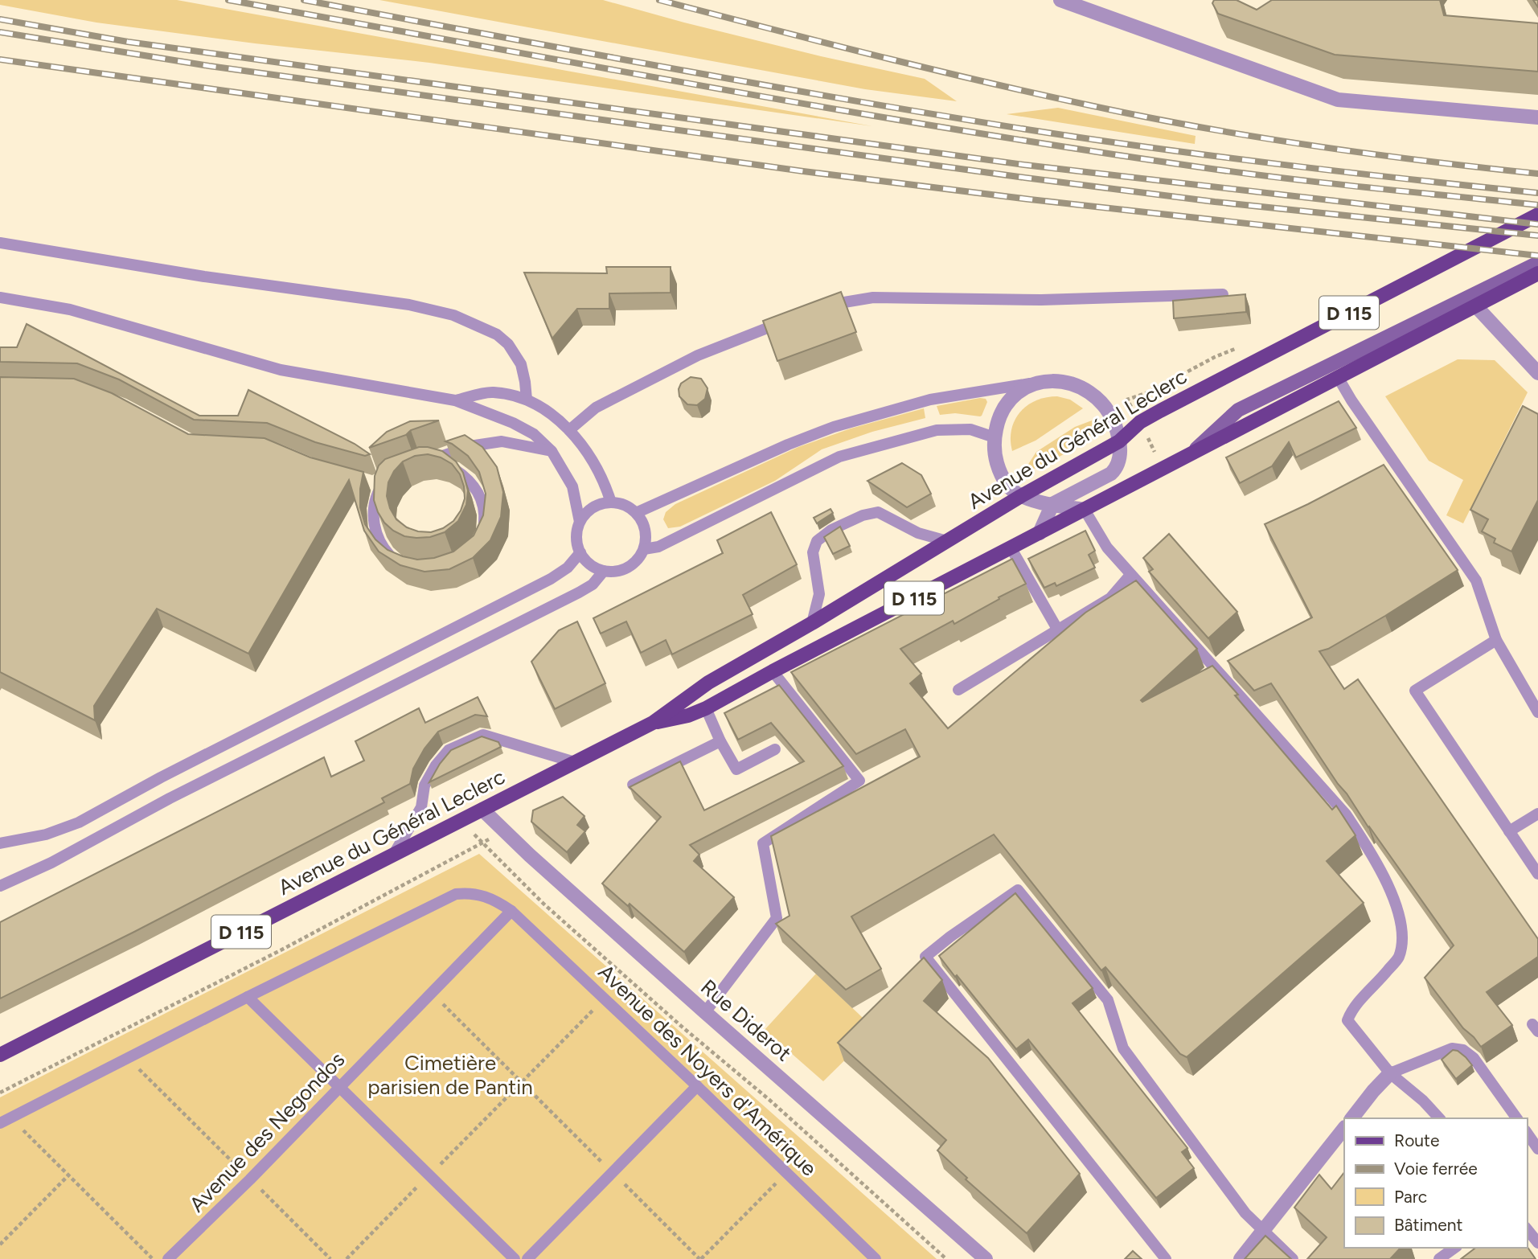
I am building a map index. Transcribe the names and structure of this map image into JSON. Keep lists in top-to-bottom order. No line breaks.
{"streets":{"main road":["D 115","Avenue du Général Leclerc"],"street":["Rue Diderot"],"lane":["Avenue des Noyers d'Amérique","Avenue des Negondos"]},"crossings":[["Avenue du Général Leclerc","Rue Diderot"],["Avenue des Noyers d'Amérique","Avenue des Negondos"]],"parks":["Cimetière parisien de Pantin"],"legend":["Route","Voie ferrée","Parc","Bâtiment"]}
